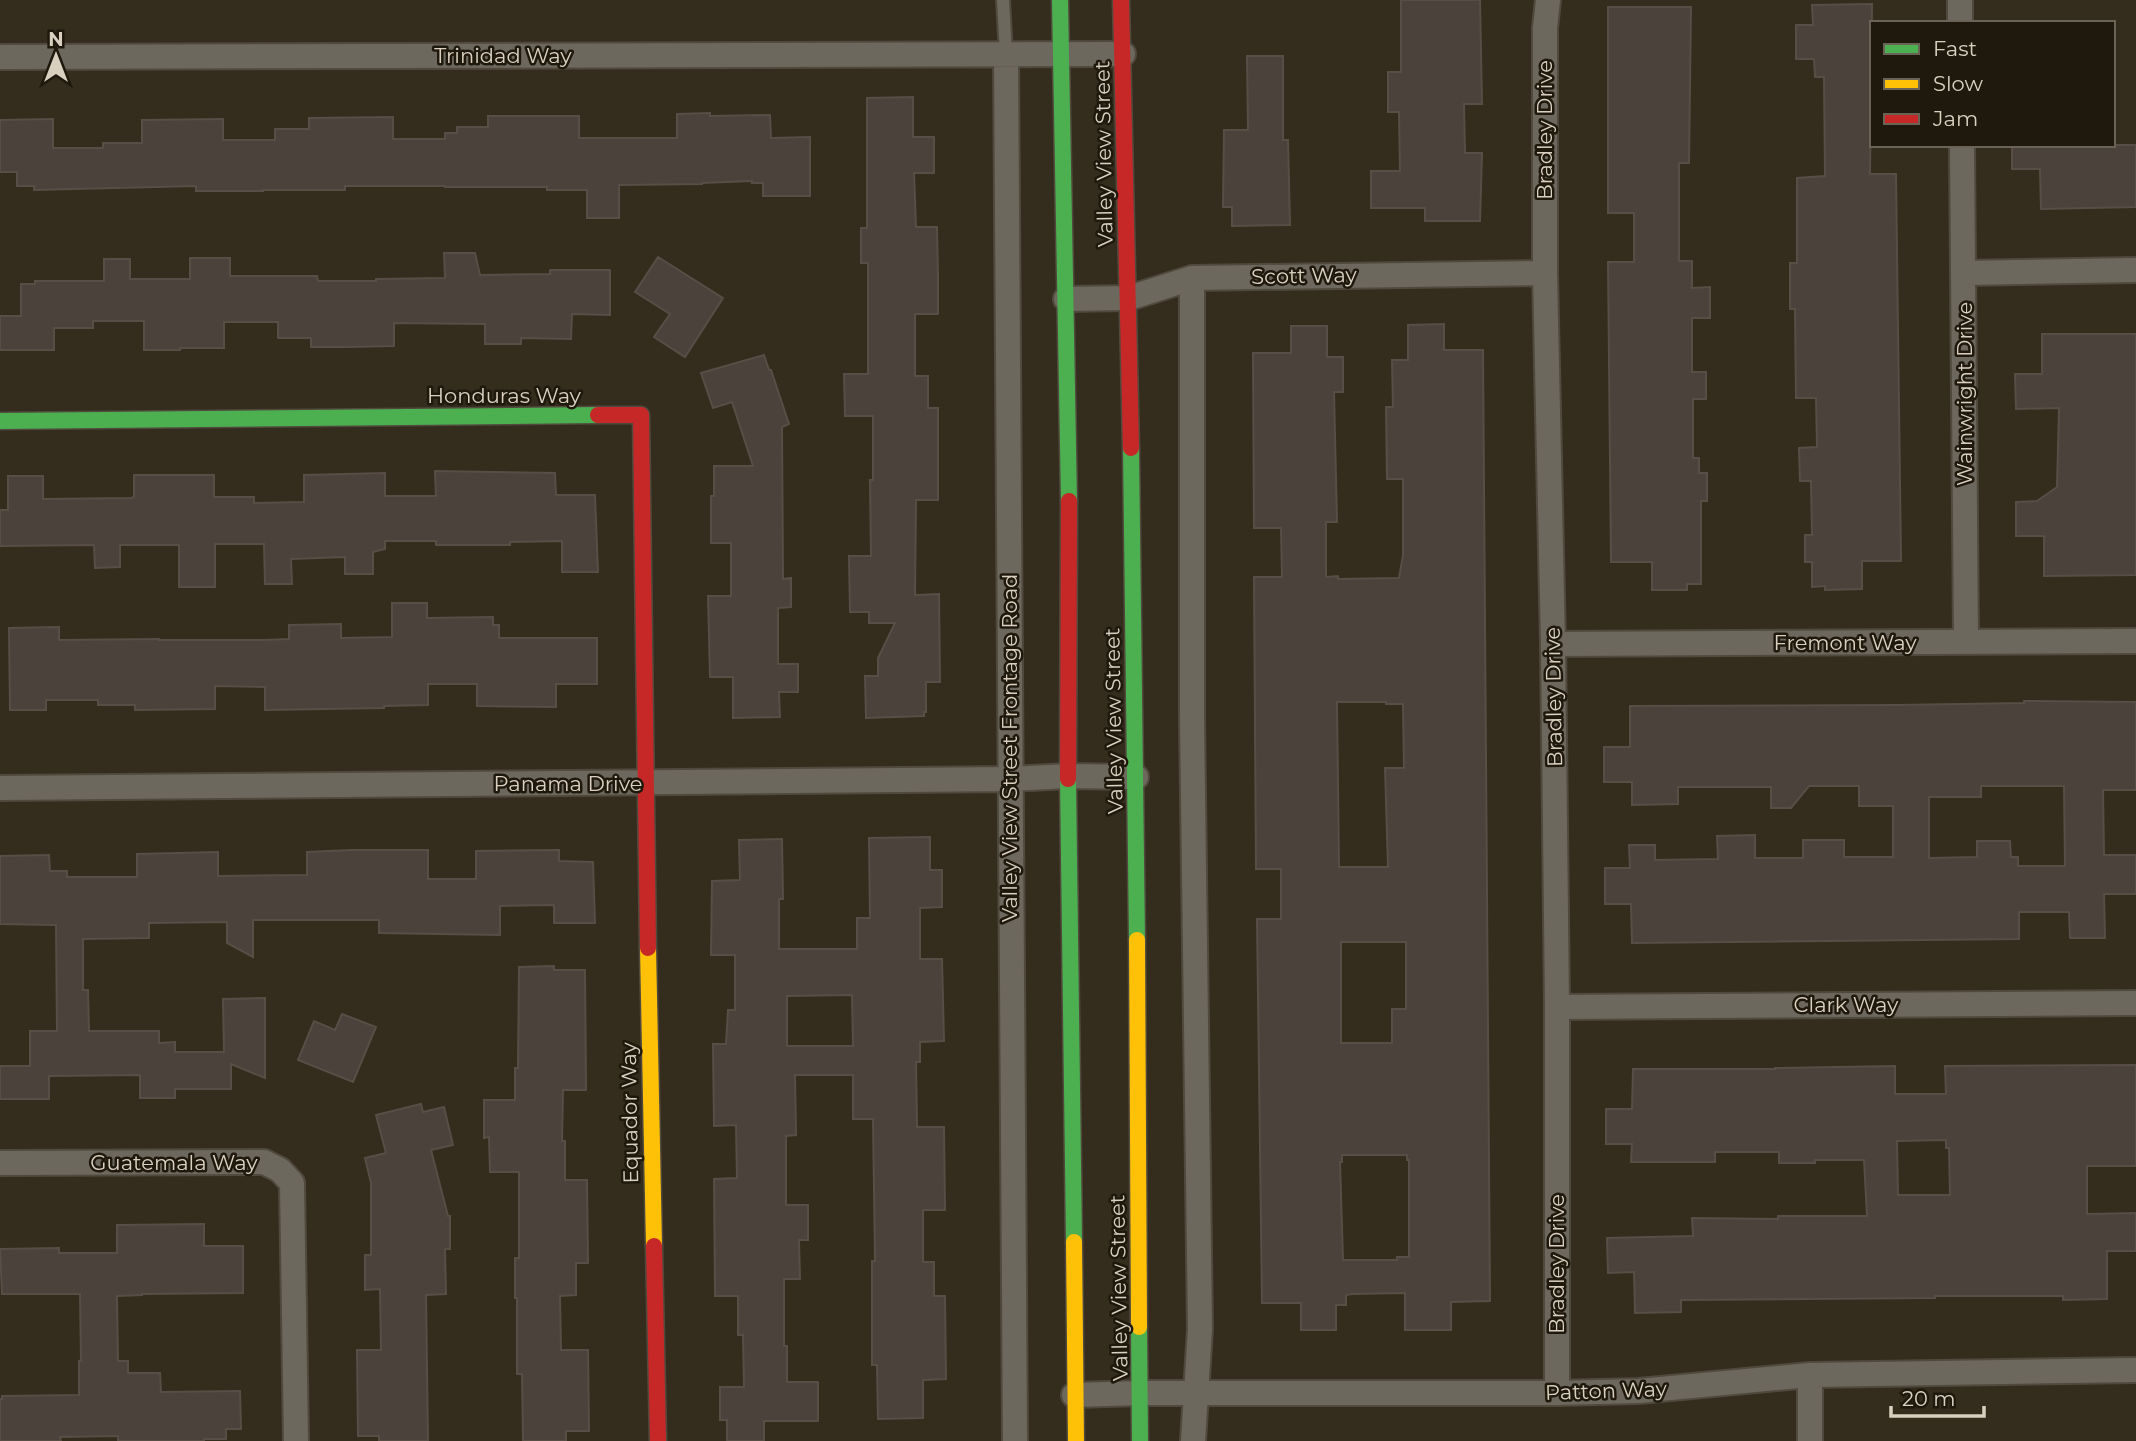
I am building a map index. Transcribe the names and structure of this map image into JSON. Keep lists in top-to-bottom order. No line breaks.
{"streets":{"main road":["Valley View Street","Honduras Way","Equador Way"],"street":["Trinidad Way","Bradley Drive","Scott Way","Wainwright Drive","Fremont Way","Valley View Street Frontage Road","Panama Drive","Clark Way","Guatemala Way","Patton Way"]},"crossings":[["Trinidad Way","Valley View Street"],["Trinidad Way","Valley View Street Frontage Road"],["Bradley Drive","Scott Way"],["Bradley Drive","Fremont Way"],["Bradley Drive","Clark Way"],["Bradley Drive","Patton Way"],["Valley View Street","Scott Way"],["Valley View Street","Panama Drive"],["Valley View Street","Patton Way"],["Wainwright Drive","Fremont Way"],["Honduras Way","Panama Drive"],["Honduras Way","Equador Way"],["Valley View Street Frontage Road","Panama Drive"],["Panama Drive","Equador Way"]],"legend":["Fast","Slow","Jam"],"scale_bar":"20 m","north":"top"}
